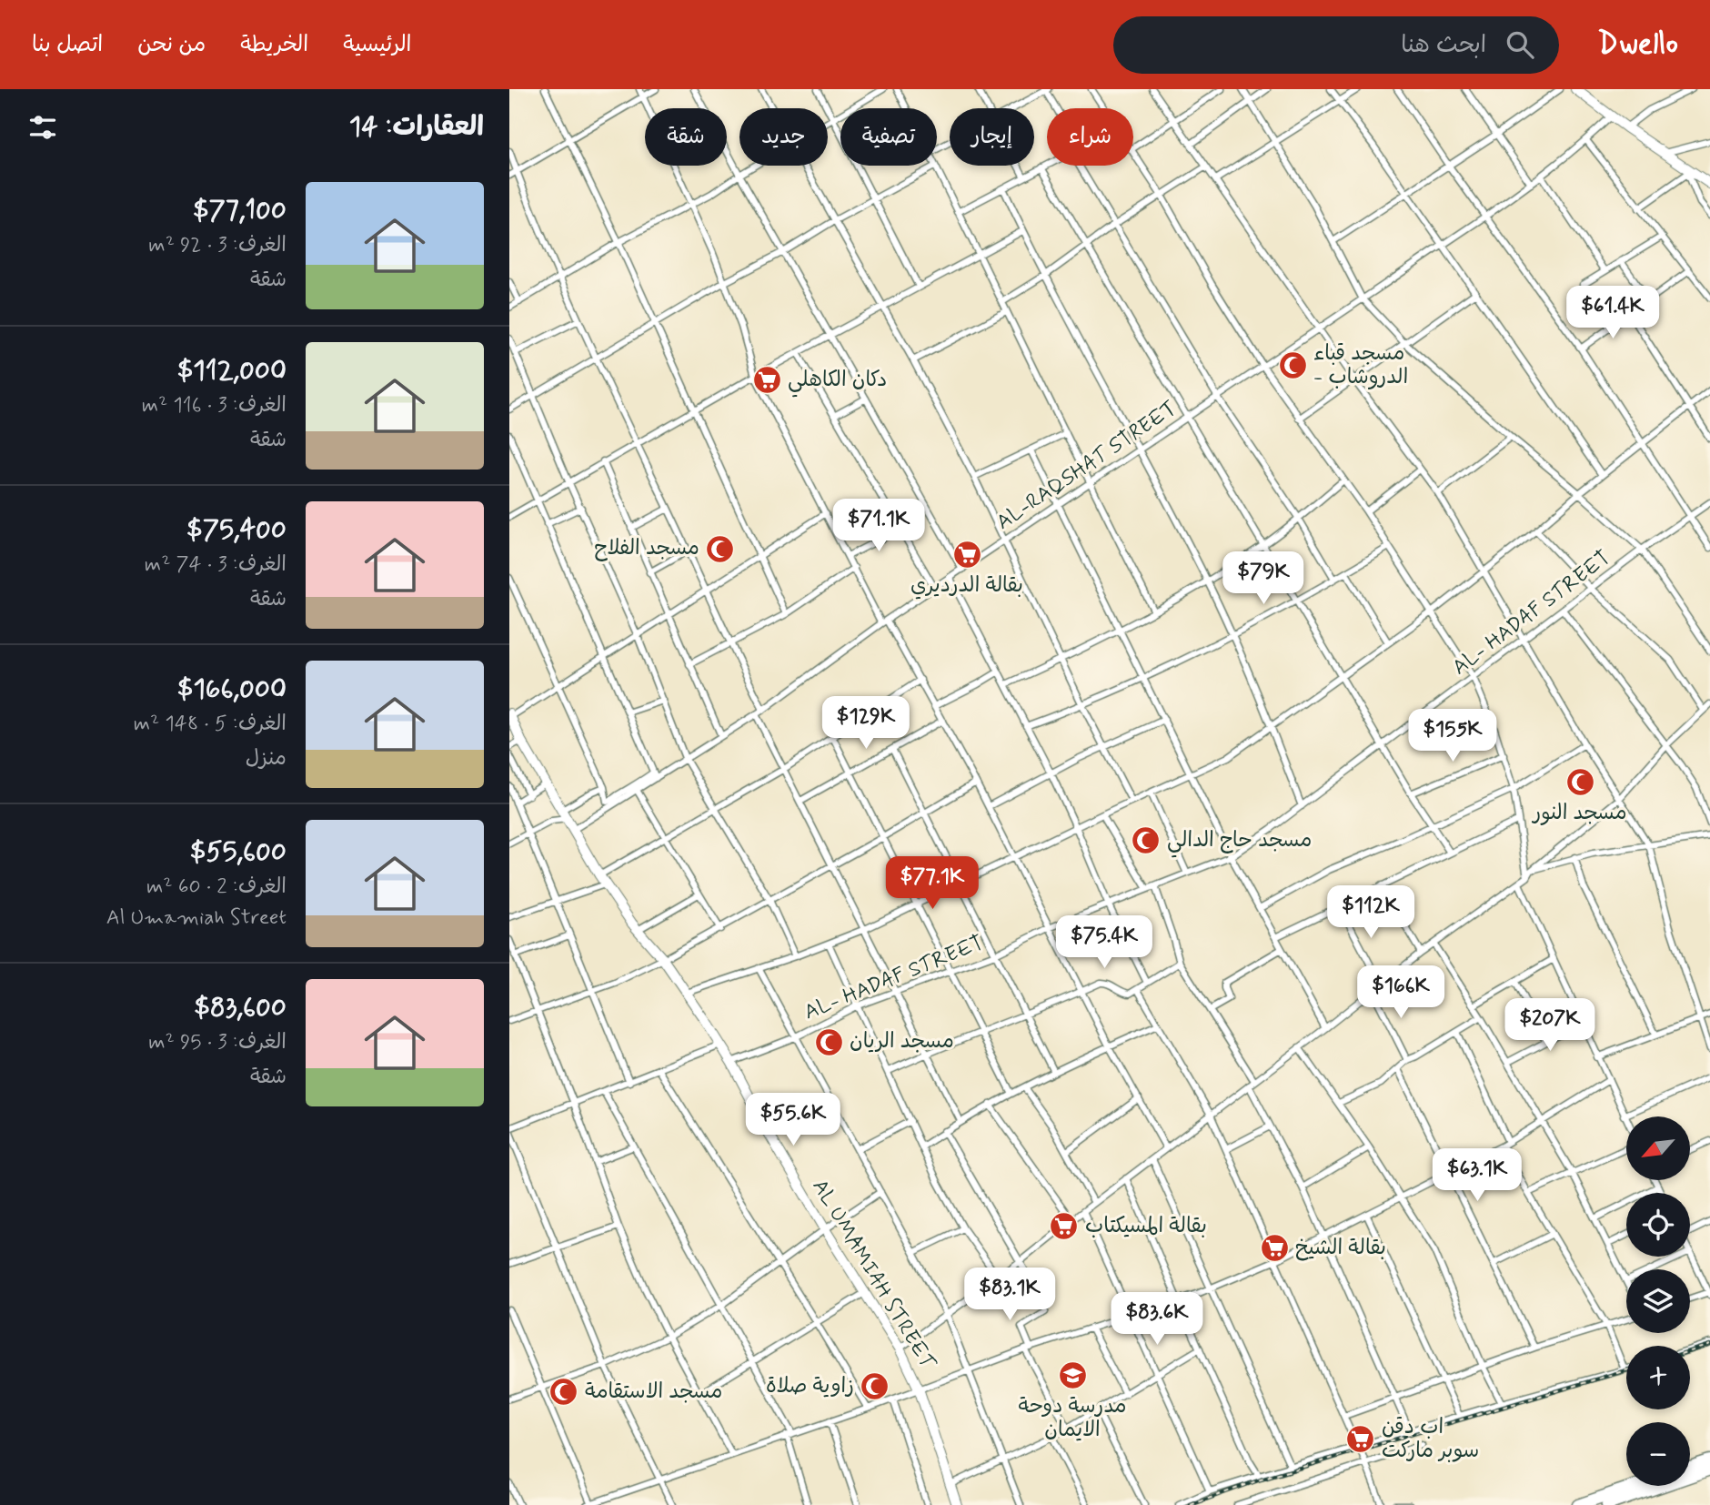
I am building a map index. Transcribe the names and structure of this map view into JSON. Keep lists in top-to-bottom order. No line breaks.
{"streets":{"street":["AL-RAQSHAT STREET","AL- HADAF STREET","AL UMAMIAH STREET"]},"crossings":[["AL-RAQSHAT STREET","AL UMAMIAH STREET"],["AL- HADAF STREET","AL UMAMIAH STREET"]],"places":{"mosque":["مسجد قباء - الدروشاب","مسجد الفلاح","مسجد النور","مسجد حاج الدالي","مسجد الريان","زاوية صلاة","مسجد الاستقامة"],"supermarket":["دكان الكاهلي","بقالة الدرديري","بقالة المسيكتاب","بقالة الشيخ","اب دقن سوبر ماركت"],"school or university":["مدرسة دوحة الايمان"]},"north":"bottom left","page":{"header":"Dwello","search":"ابحث هنا","nav":["الرئيسية","الخريطة","من نحن","اتصل بنا"],"heading":"العقارات: 14","chip":["شراء","إيجار","تصفية","جديد","شقة"],"list":[{"name":"$77,100","note":"الغرف: 3 · 92 m² · شقة"},{"name":"$112,000","note":"الغرف: 3 · 116 m² · شقة"},{"name":"$75,400","note":"الغرف: 3 · 74 m² · شقة"},{"name":"$166,000","note":"الغرف: 5 · 148 m² · منزل"},{"name":"$55,600","note":"الغرف: 2 · 60 m² · Al Umamiah Street"},{"name":"$83,600","note":"الغرف: 3 · 95 m² · شقة"}],"price":["$61.4K","$71.1K","$79K","$129K","$155K","$77.1K","$112K","$75.4K","$166K","$207K","$55.6K","$63.1K","$83.1K","$83.6K"],"map_buttons":["+","−"]}}
